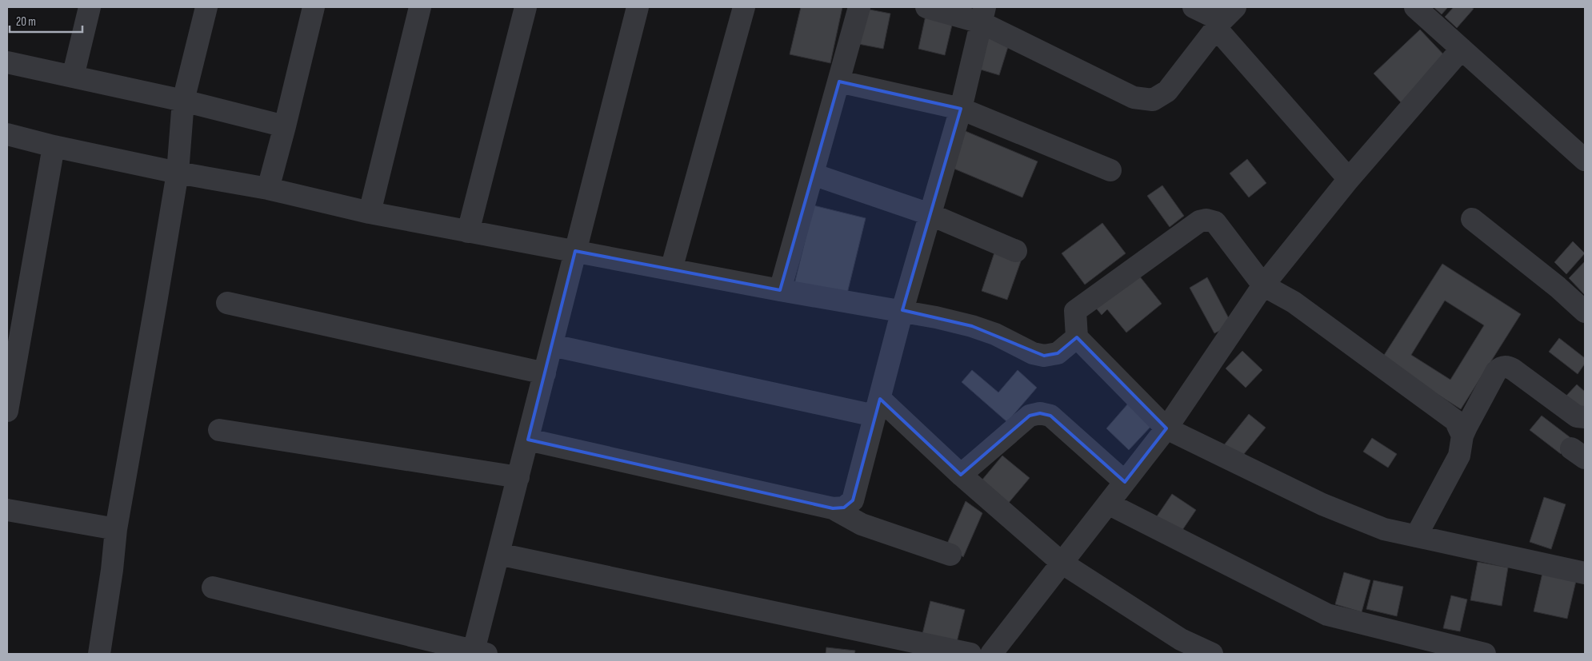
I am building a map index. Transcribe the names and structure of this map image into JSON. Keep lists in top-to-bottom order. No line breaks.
{"scale_bar":"20 m"}
